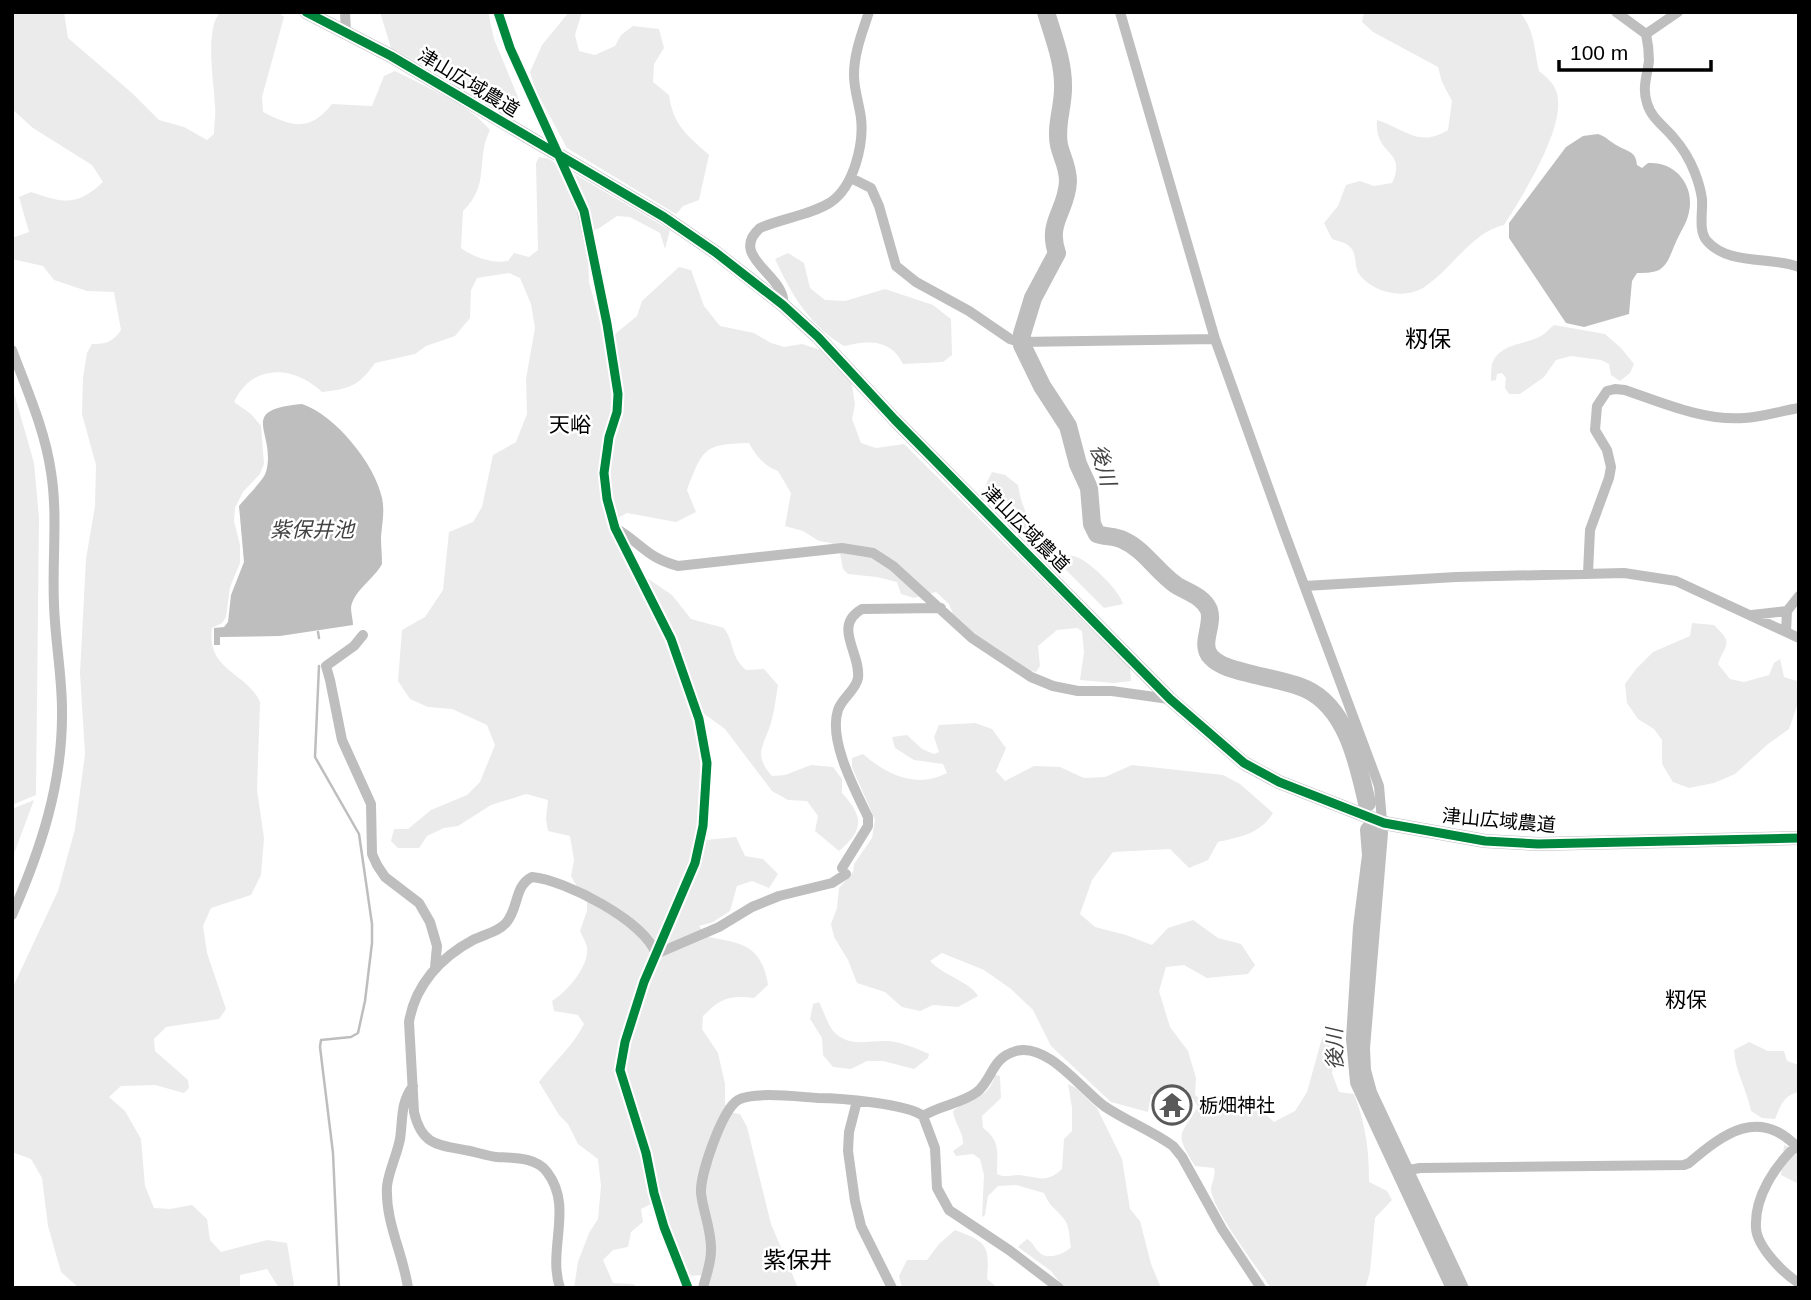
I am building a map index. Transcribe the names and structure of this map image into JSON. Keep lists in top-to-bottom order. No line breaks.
{"streets":{"street":["津山広域農道"]},"districts":["籾保","天峪","籾保","紫保井"],"water":["後川","紫保井池"],"places":{"temple":["栃畑神社"]},"scale_bar":"100 m"}
